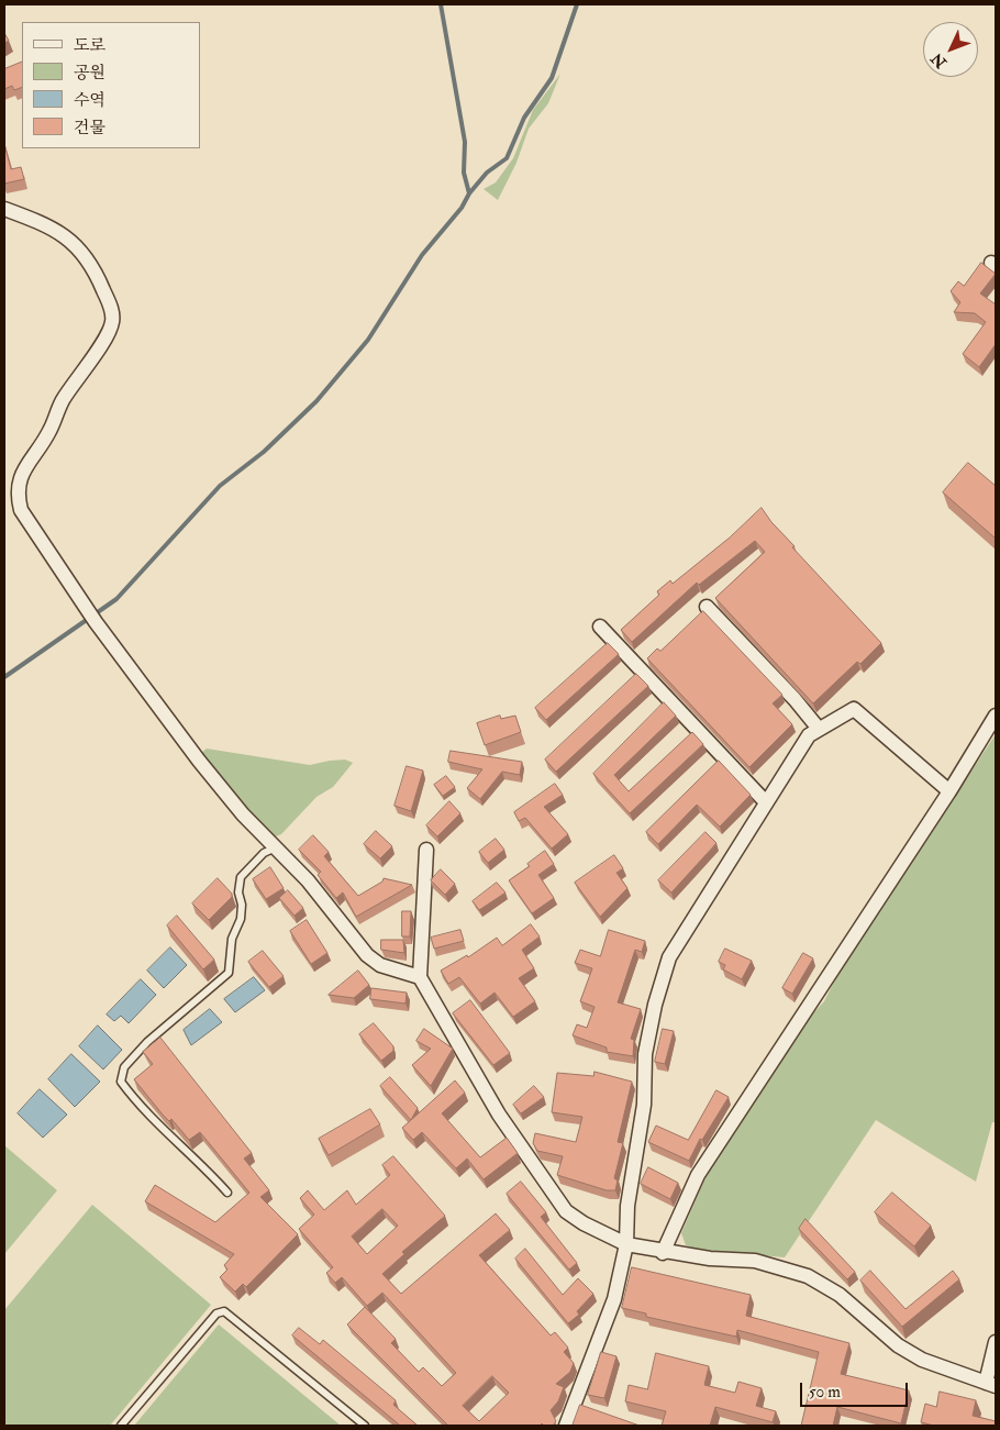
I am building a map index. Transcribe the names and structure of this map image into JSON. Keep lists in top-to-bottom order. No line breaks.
{"legend":["도로","공원","수역","건물"],"scale_bar":"50 m","north":"bottom left"}
